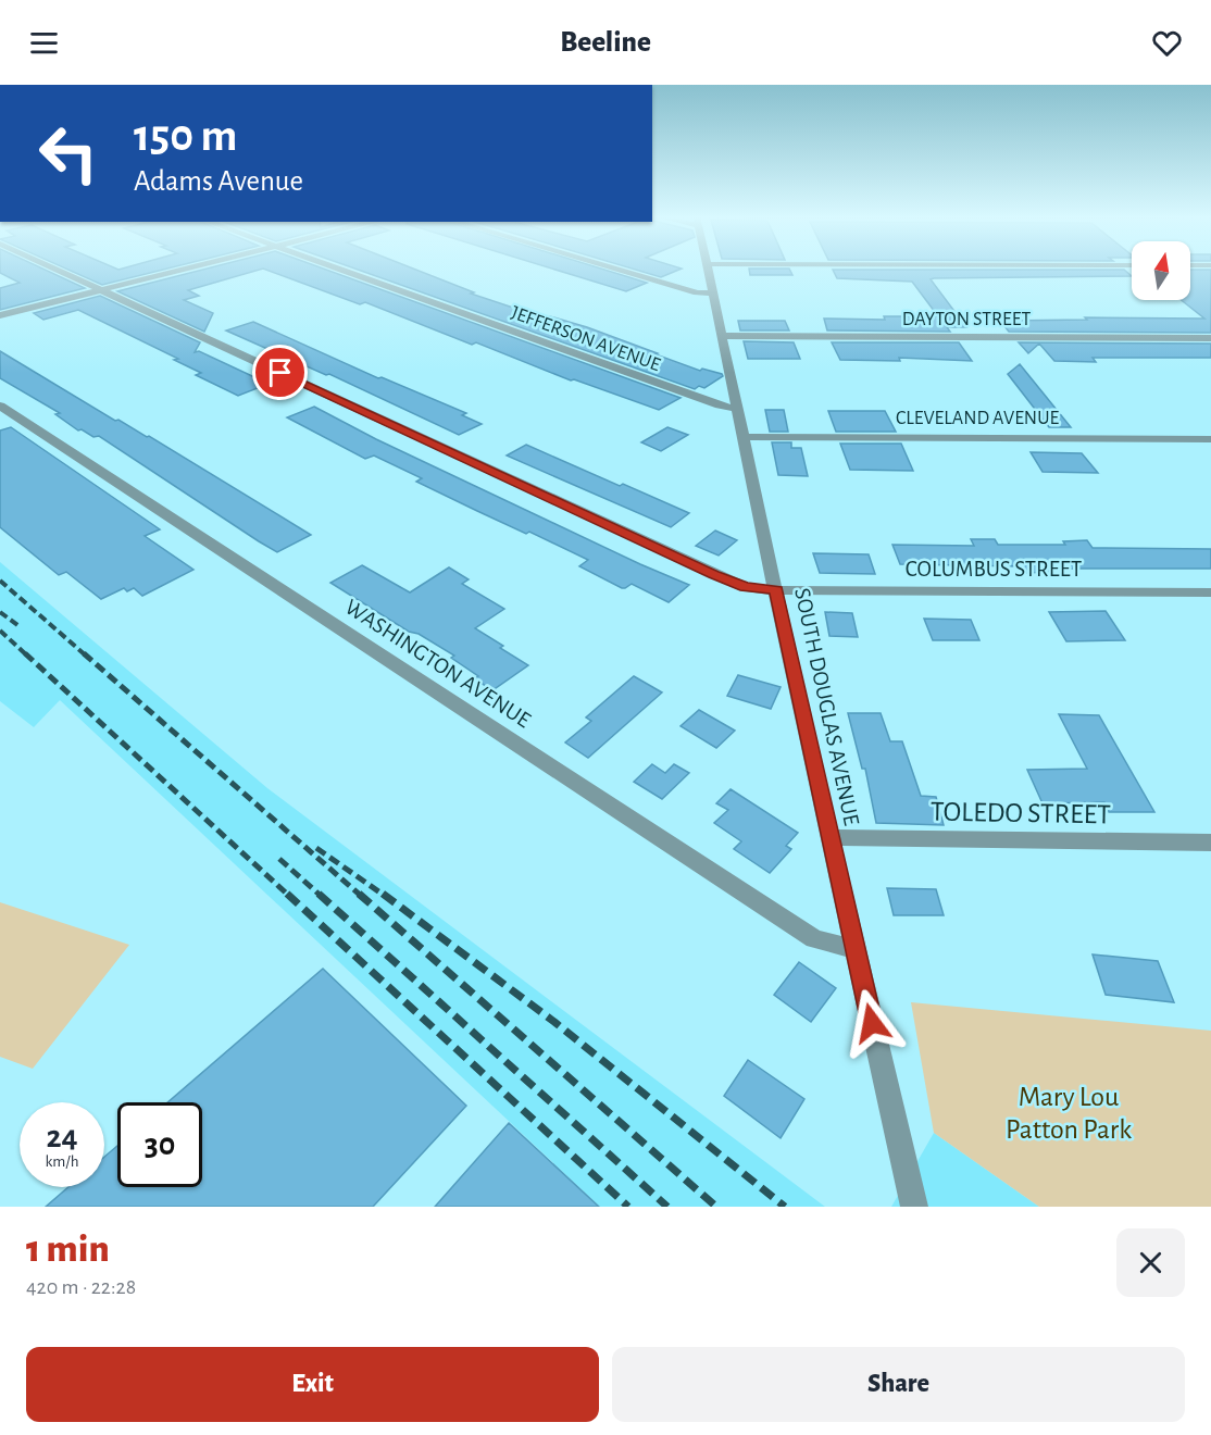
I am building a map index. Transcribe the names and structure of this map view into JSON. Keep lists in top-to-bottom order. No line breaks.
{"streets":{"street":["DAYTON STREET","JEFFERSON AVENUE","CLEVELAND AVENUE","COLUMBUS STREET","WASHINGTON AVENUE","SOUTH DOUGLAS AVENUE","TOLEDO STREET"]},"crossings":[["DAYTON STREET","SOUTH DOUGLAS AVENUE"],["JEFFERSON AVENUE","SOUTH DOUGLAS AVENUE"],["CLEVELAND AVENUE","SOUTH DOUGLAS AVENUE"],["COLUMBUS STREET","SOUTH DOUGLAS AVENUE"],["WASHINGTON AVENUE","SOUTH DOUGLAS AVENUE"],["SOUTH DOUGLAS AVENUE","TOLEDO STREET"]],"parks":["Mary Lou Patton Park"],"north":"top","page":{"header":"Beeline","turn":["150 m","Adams Avenue"],"speed":"24 km/h","limit":"30","heading":["1 min","420 m · 22:28"],"buttons":["Exit","Share"]}}
